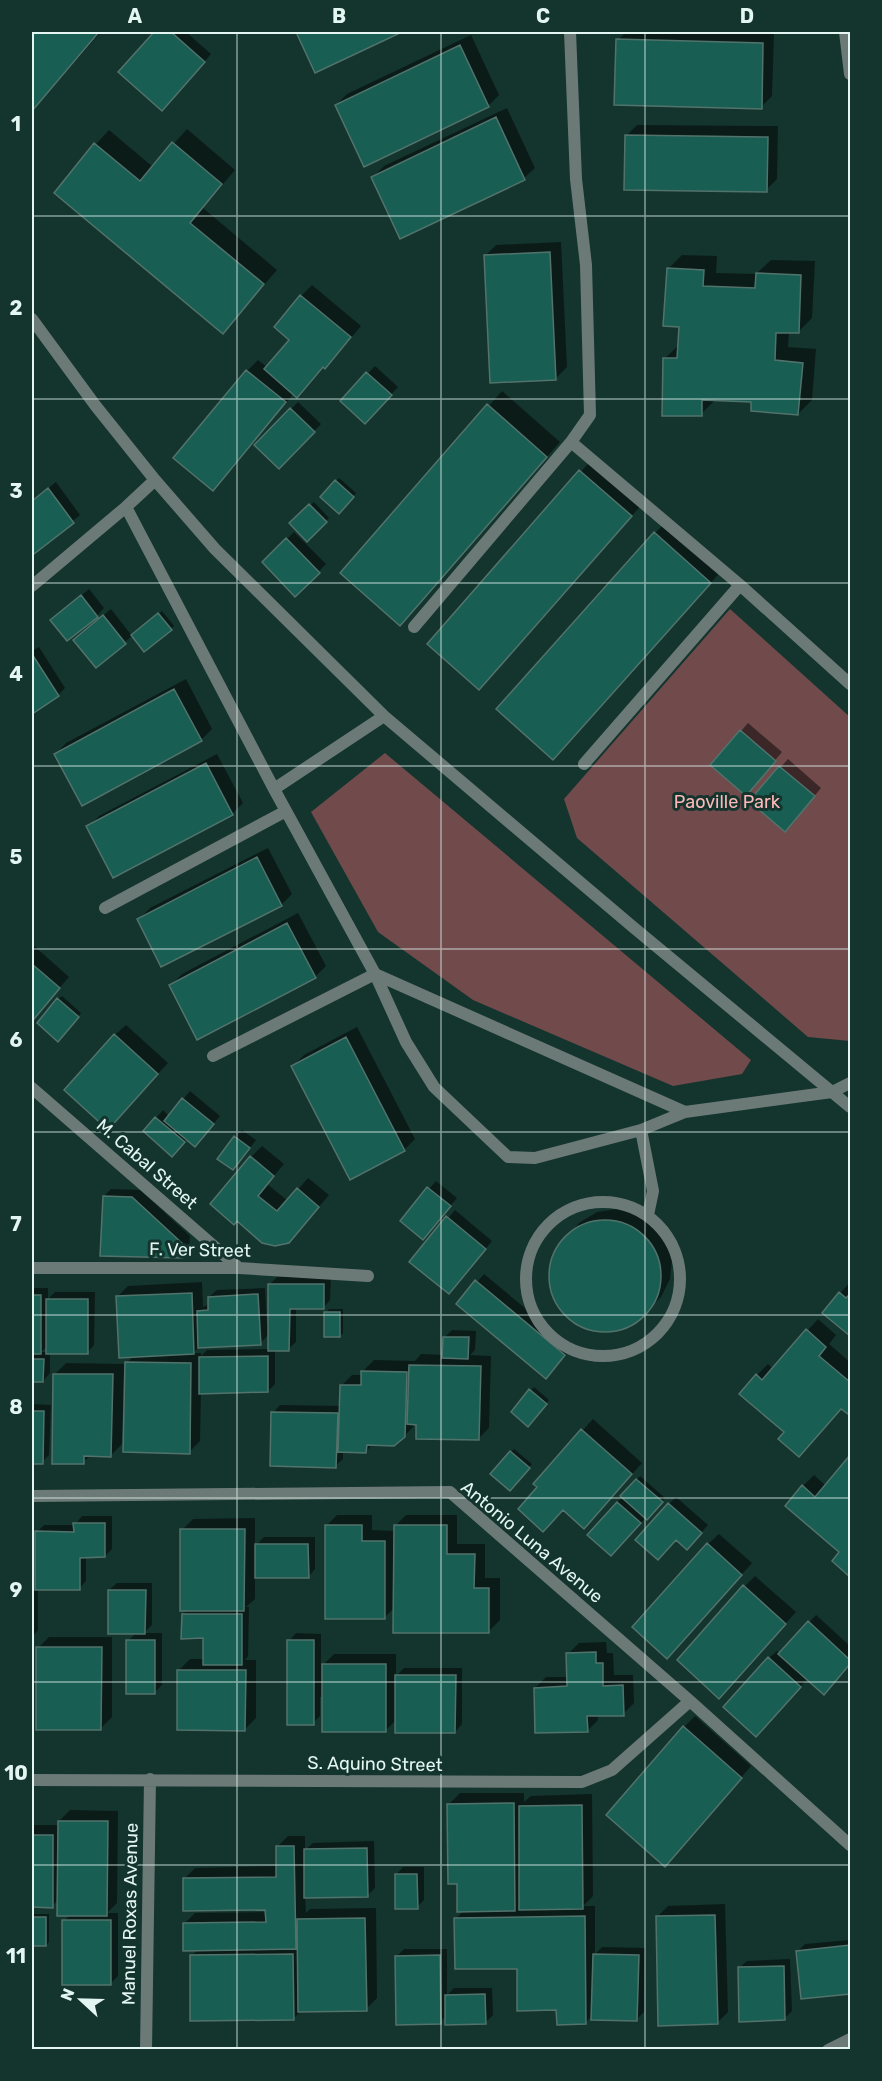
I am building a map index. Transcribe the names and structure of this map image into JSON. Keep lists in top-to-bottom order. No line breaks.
{"streets":{"street":["M. Cabal Street","F. Ver Street","Antonio Luna Avenue","S. Aquino Street","Manuel Roxas Avenue"]},"crossings":[["M. Cabal Street","F. Ver Street"],["Antonio Luna Avenue","S. Aquino Street"],["S. Aquino Street","Manuel Roxas Avenue"]],"parks":["Paoville Park"],"north":"left","grid":{"columns":["A","B","C","D"],"rows":["1","2","3","4","5","6","7","8","9","10","11"]}}
